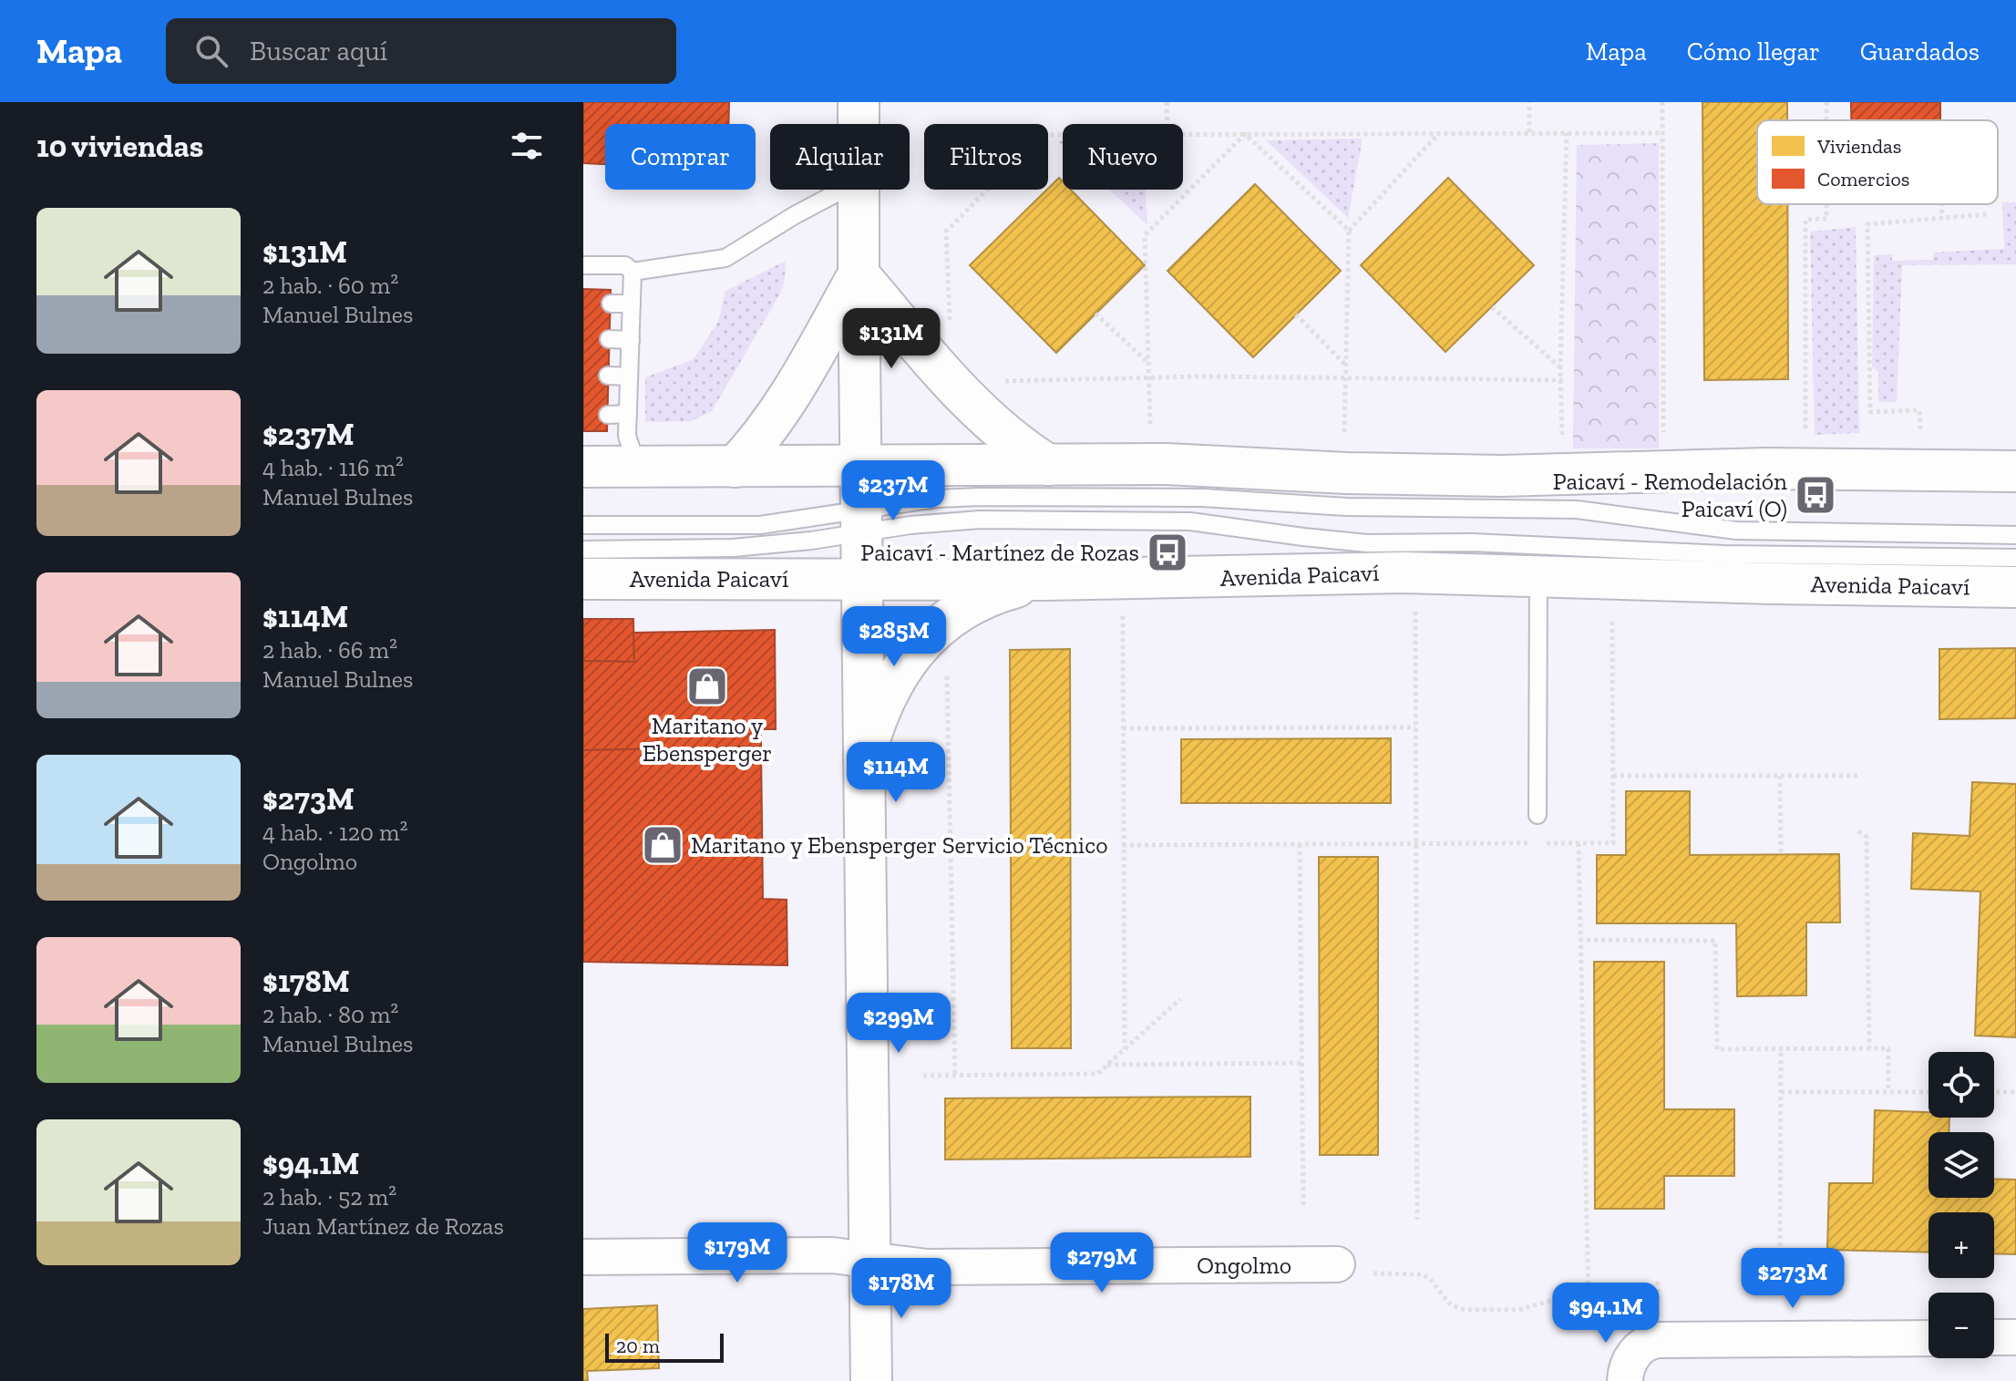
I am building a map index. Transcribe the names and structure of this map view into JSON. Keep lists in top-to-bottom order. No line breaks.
{"streets":{"main road":["Avenida Paicaví"],"street":["Ongolmo"]},"places":{"bus stop":["Paicaví - Remodelación Paicaví (O)","Paicaví - Martínez de Rozas"],"shop":["Maritano y Ebensperger","Maritano y Ebensperger Servicio Técnico"]},"legend":["Viviendas","Comercios"],"scale_bar":"20 m","page":{"header":"Mapa","search":"Buscar aquí","nav":["Mapa","Cómo llegar","Guardados"],"heading":"10 viviendas","chip":["Comprar","Alquilar","Filtros","Nuevo"],"list":[{"name":"$131M","note":"2 hab. · 60 m² · Manuel Bulnes"},{"name":"$237M","note":"4 hab. · 116 m² · Manuel Bulnes"},{"name":"$114M","note":"2 hab. · 66 m² · Manuel Bulnes"},{"name":"$273M","note":"4 hab. · 120 m² · Ongolmo"},{"name":"$178M","note":"2 hab. · 80 m² · Manuel Bulnes"},{"name":"$94.1M","note":"2 hab. · 52 m² · Juan Martínez de Rozas"}],"price":["$131M","$237M","$285M","$114M","$299M","$179M","$279M","$273M","$178M","$94.1M"],"map_buttons":["+","−"],"scale":"20 m"}}
